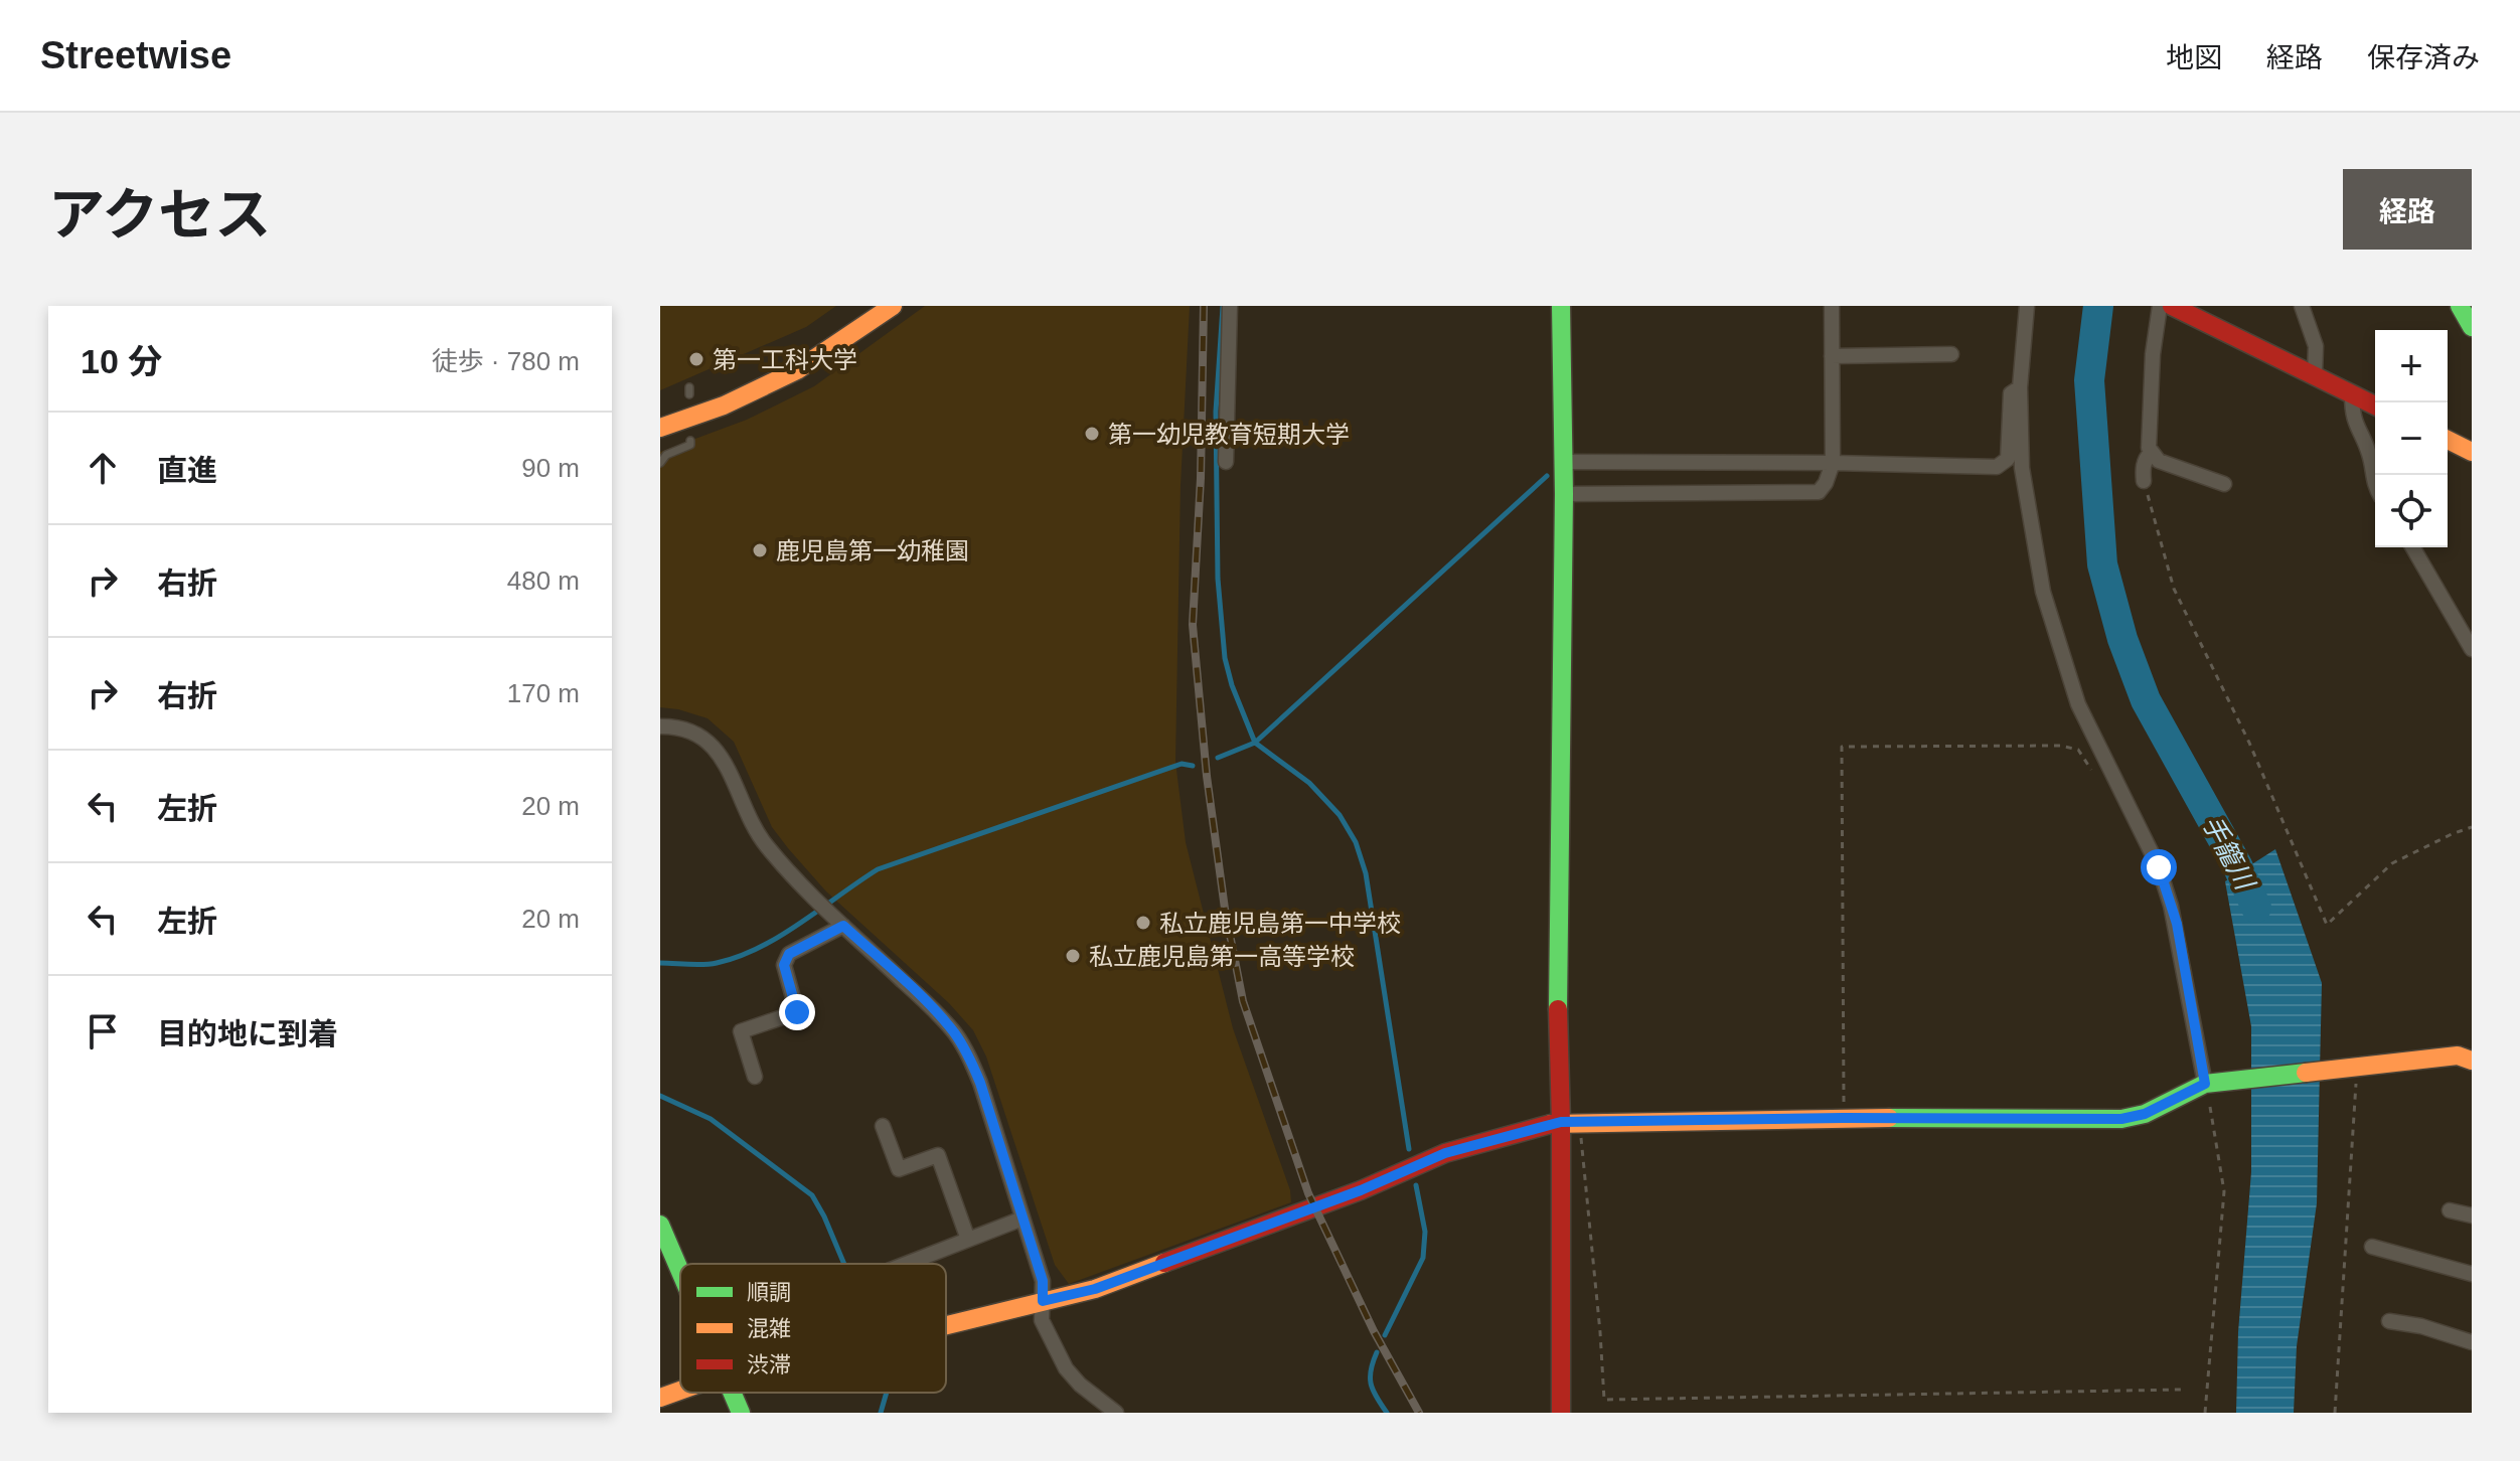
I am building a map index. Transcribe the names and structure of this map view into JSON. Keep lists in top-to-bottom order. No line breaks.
{"water":["手籠川"],"places":["第一工科大学","第一幼児教育短期大学","鹿児島第一幼稚園","私立鹿児島第一中学校","私立鹿児島第一高等学校"],"legend":["順調","混雑","渋滞"],"page":{"header":"Streetwise","nav":["地図","経路","保存済み"],"title":"アクセス","buttons":"経路","heading":["10 分","徒歩 · 780 m"],"map_buttons":["+","−"],"list":[["直進","90 m"],["右折","480 m"],["右折","170 m"],["左折","20 m"],["左折","20 m"],"目的地に到着"]}}
